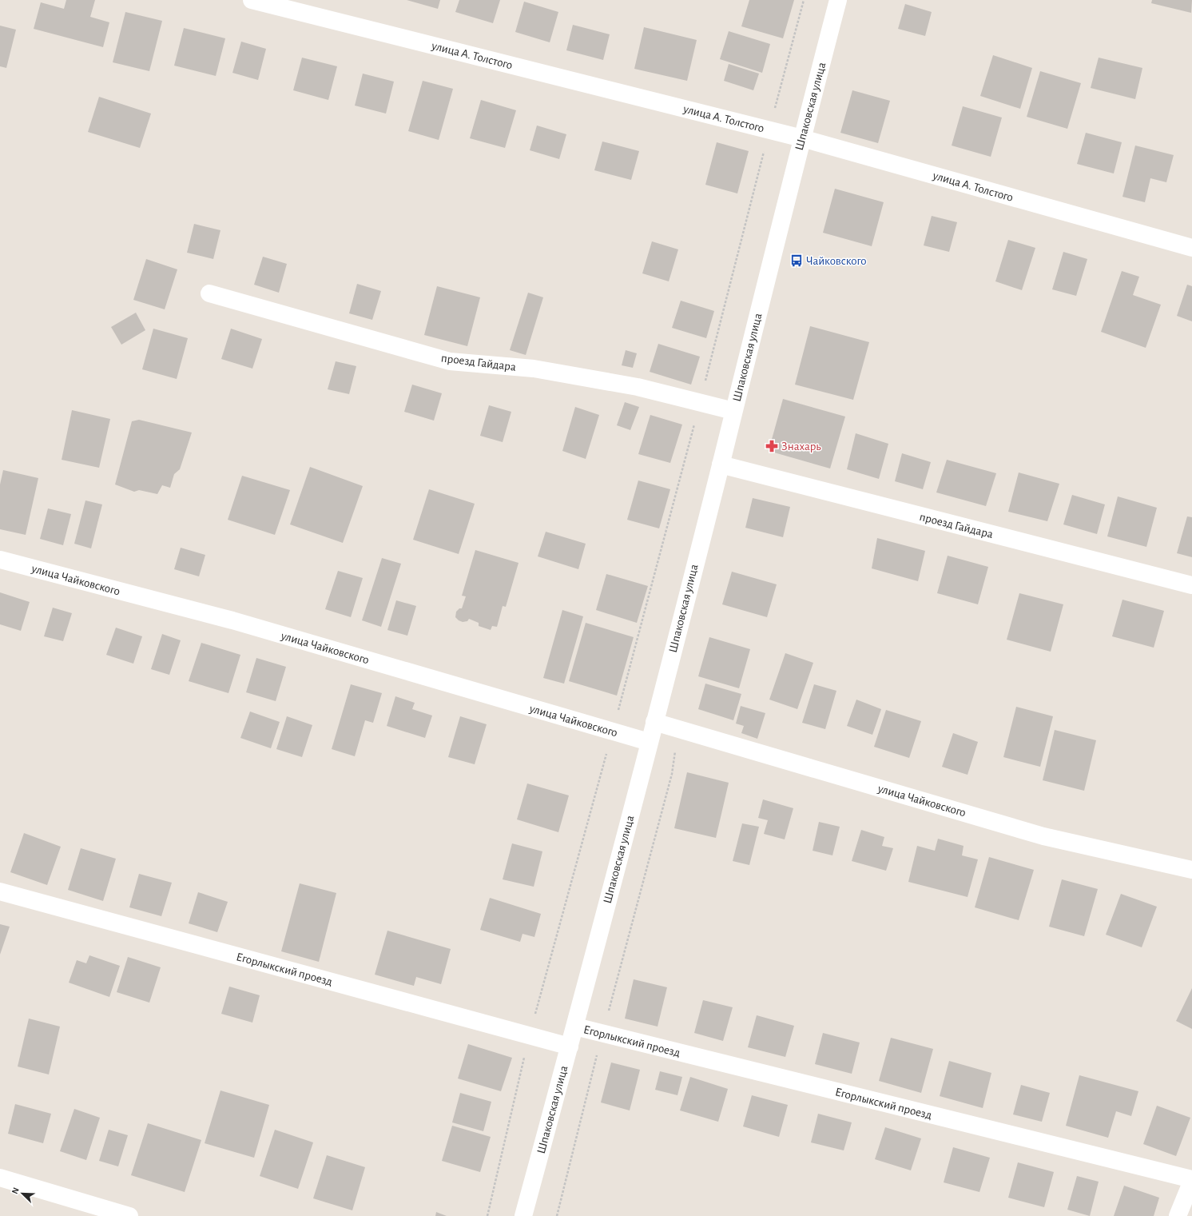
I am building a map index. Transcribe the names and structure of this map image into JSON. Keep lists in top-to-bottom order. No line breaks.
{"streets":{"street":["улица А. Толстого","Шпаковская улица","проезд Гайдара","улица Чайковского","Егорлыкский проезд"]},"crossings":[["улица А. Толстого","Шпаковская улица"],["Шпаковская улица","проезд Гайдара"],["Шпаковская улица","улица Чайковского"],["Шпаковская улица","Егорлыкский проезд"]],"places":{"bus stop":["Чайковского"],"pharmacy":["Знахарь"]},"north":"top left"}
